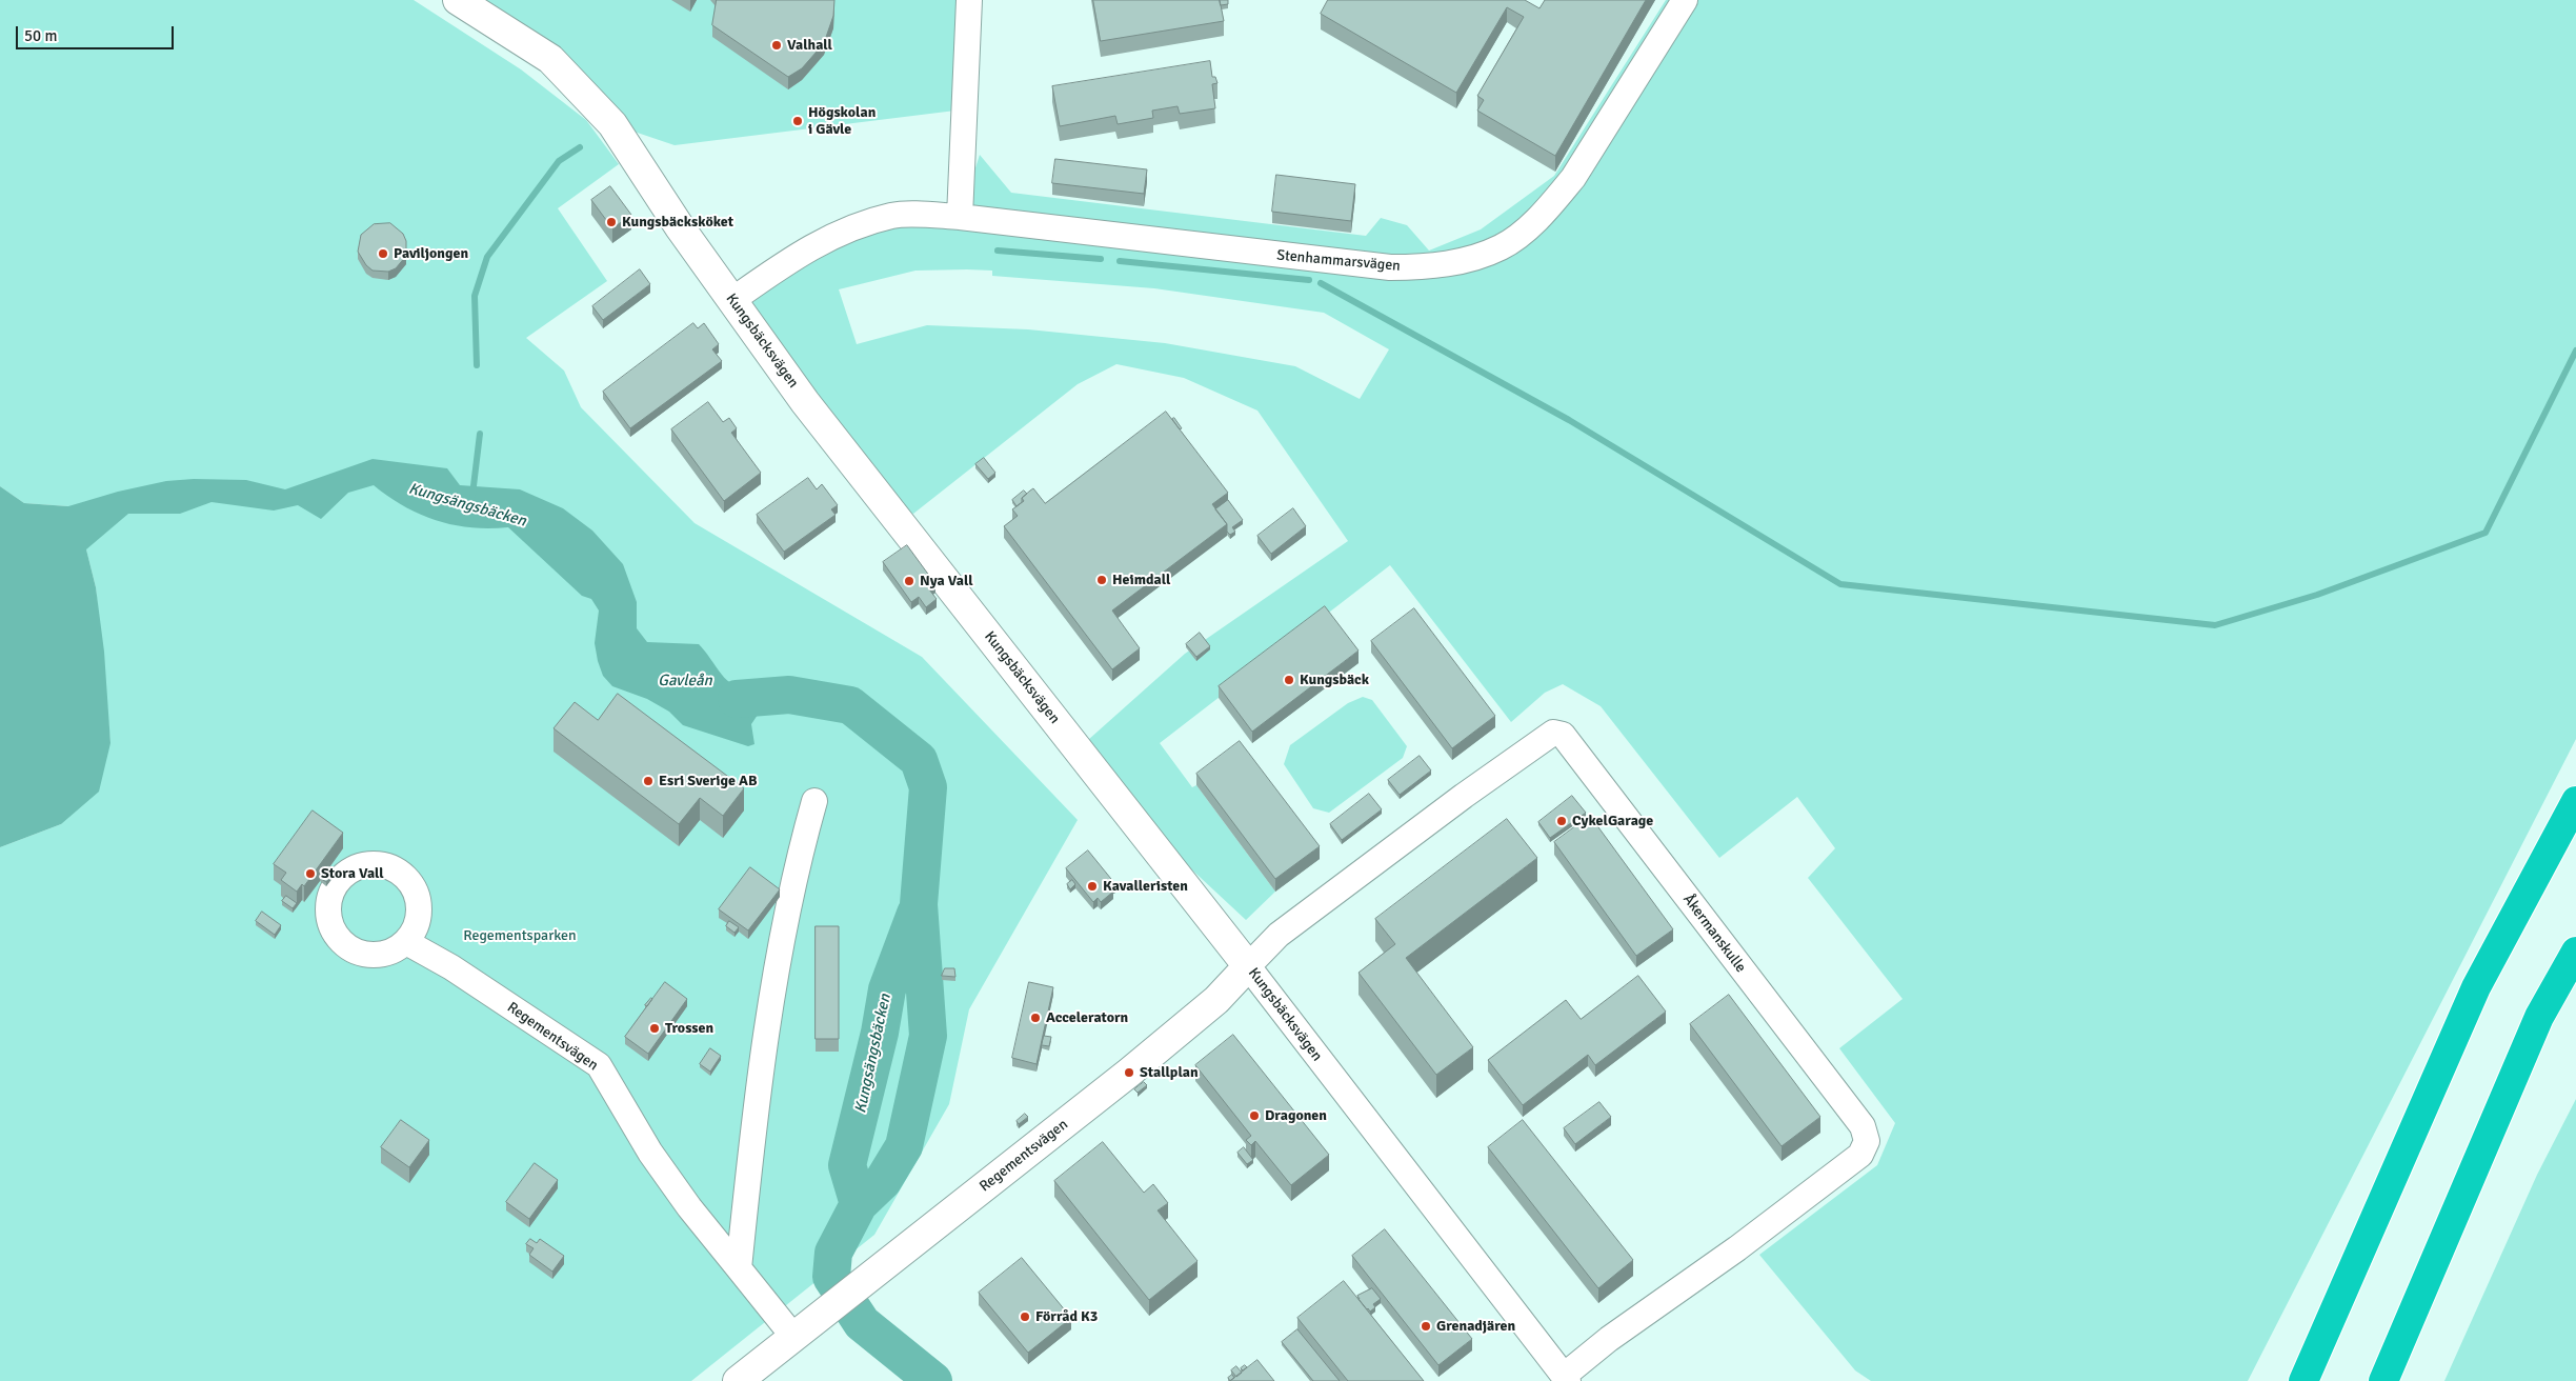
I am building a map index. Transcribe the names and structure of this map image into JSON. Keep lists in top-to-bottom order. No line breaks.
{"streets":{"street":["Stenhammarsvägen","Kungsbäcksvägen","Åkermanskulle","Regementsvägen"]},"crossings":[["Stenhammarsvägen","Kungsbäcksvägen"],["Kungsbäcksvägen","Åkermanskulle"],["Kungsbäcksvägen","Regementsvägen"],["Åkermanskulle","Regementsvägen"]],"water":["Kungsängsbäcken","Gavleån"],"parks":["Regementsparken"],"places":["Valhall","Högskolan i Gävle","Kungsbäcksköket","Paviljongen","Heimdall","Nya Vall","Kungsbäck","Esri Sverige AB","CykelGarage","Stora Vall","Kavalleristen","Acceleratorn","Trossen","Stallplan","Dragonen","Förråd K3","Grenadjären"],"scale_bar":"50 m"}
